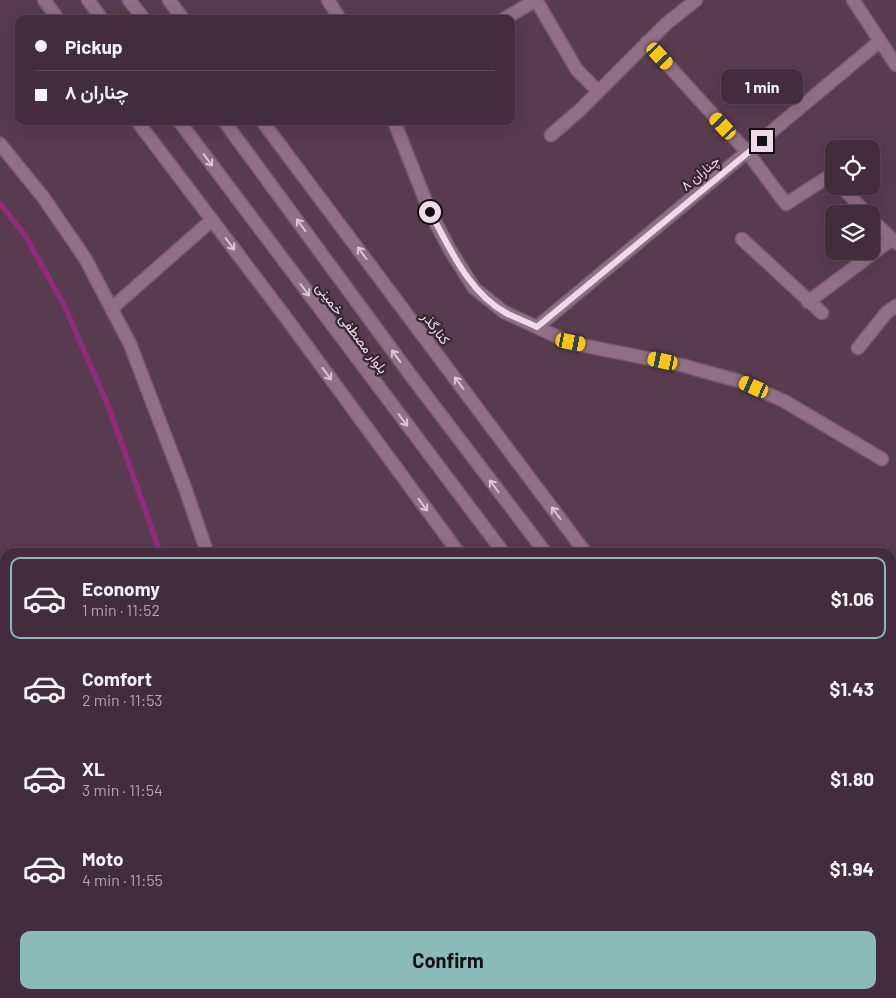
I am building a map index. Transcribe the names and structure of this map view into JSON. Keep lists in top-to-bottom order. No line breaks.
{"streets":{"street":["چناران ۸","بلوار مصطفی خمینی","کنارگذر"]},"page":{"banner":["Pickup","چناران ۸"],"bubble":"1 min","list":[{"name":"Economy","note":"1 min · 11:52","value":"$1.06"},{"name":"Comfort","note":"2 min · 11:53","value":"$1.43"},{"name":"XL","note":"3 min · 11:54","value":"$1.80"},{"name":"Moto","note":"4 min · 11:55","value":"$1.94"}],"buttons":"Confirm"}}
